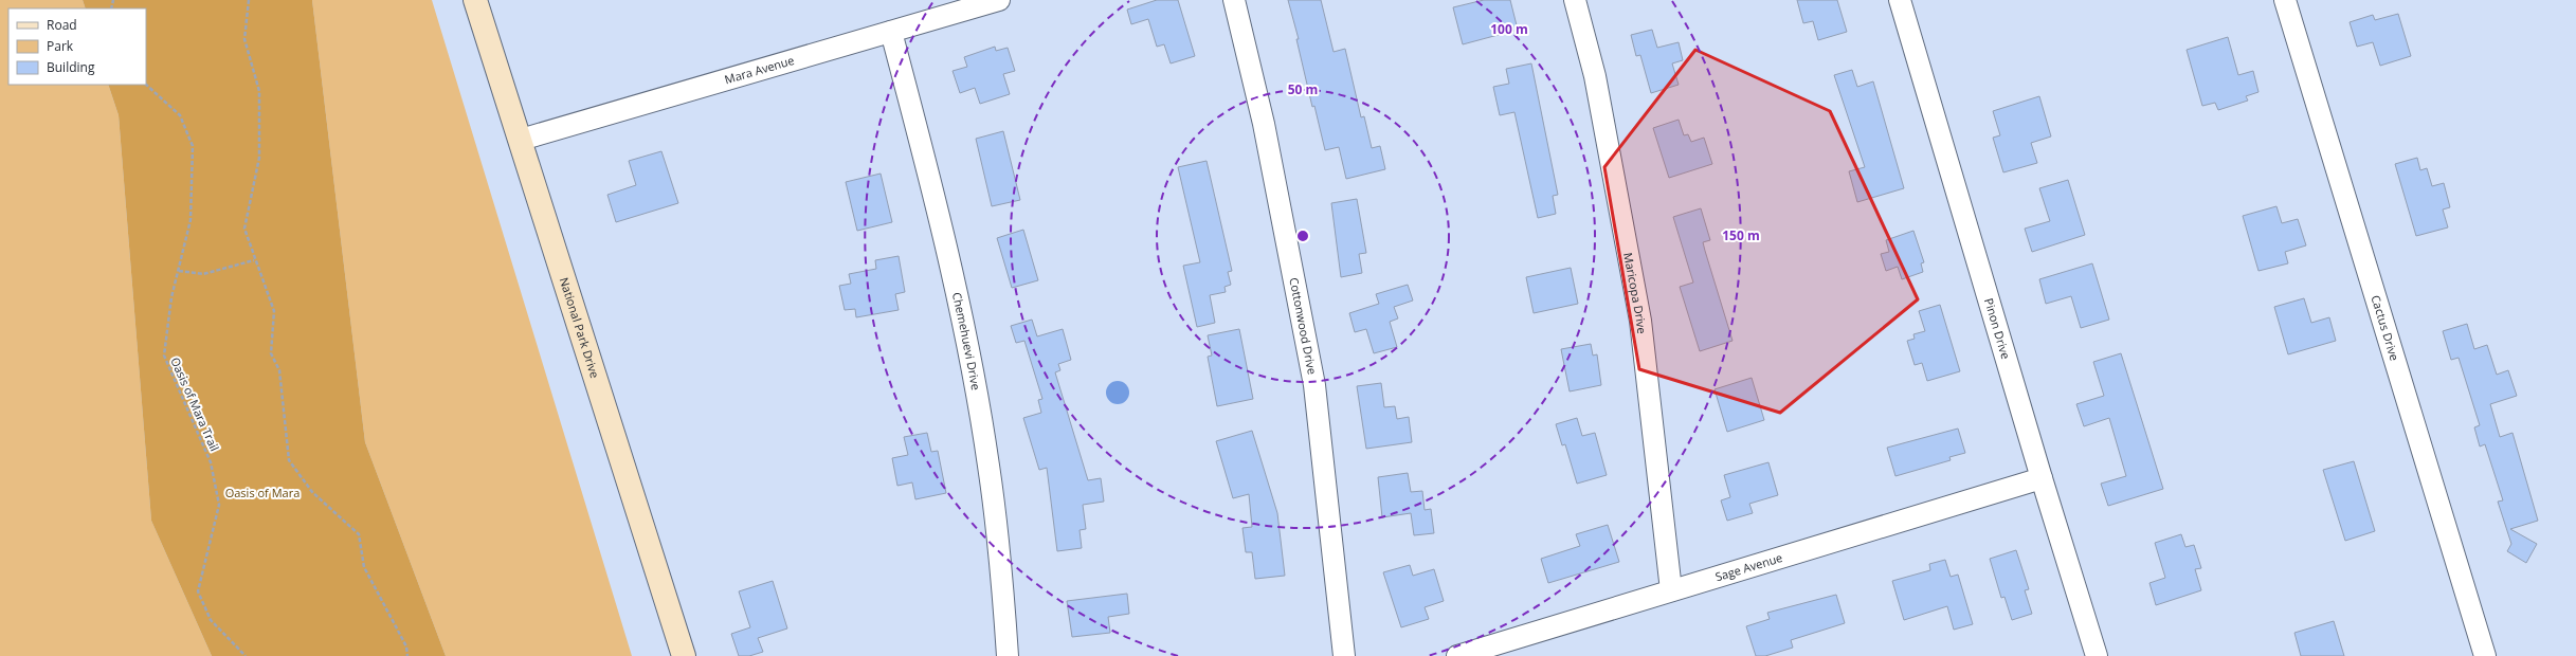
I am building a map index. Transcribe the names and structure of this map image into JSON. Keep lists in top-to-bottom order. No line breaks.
{"streets":{"street":["Mara Avenue","Maricopa Drive","Cottonwood Drive","National Park Drive","Pinon Drive","Cactus Drive","Chemehuevi Drive","Sage Avenue"],"path":["Oasis of Mara Trail"]},"crossings":[["Mara Avenue","National Park Drive"],["Mara Avenue","Chemehuevi Drive"],["Maricopa Drive","Sage Avenue"],["Pinon Drive","Sage Avenue"]],"parks":["Oasis of Mara"],"legend":["Road","Park","Building"],"rings":["100 m","50 m","150 m"]}
